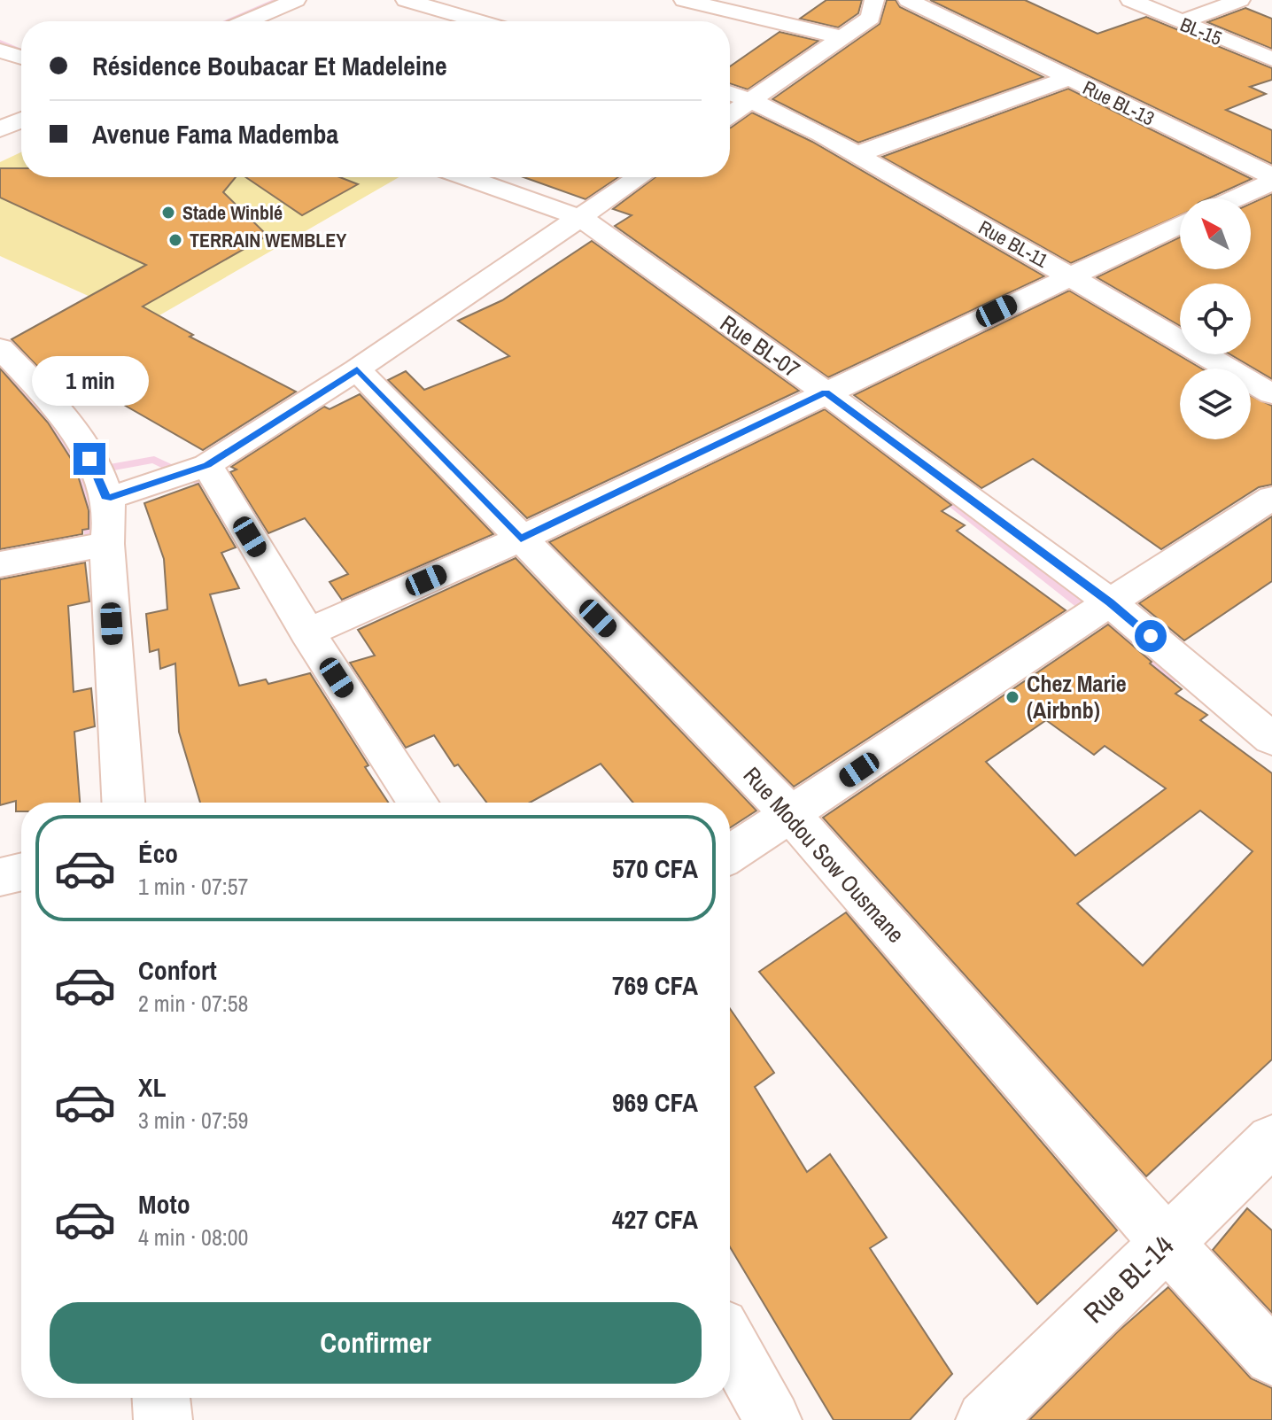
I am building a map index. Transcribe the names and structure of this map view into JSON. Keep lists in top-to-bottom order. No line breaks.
{"streets":{"street":["BL-15","Rue BL-13","Rue BL-11","Rue BL-07","Rue Modou Sow Ousmane","Rue BL-14"]},"crossings":[["Rue Modou Sow Ousmane","Rue BL-14"]],"places":["Stade Winblé","TERRAIN WEMBLEY","Chez Marie (Airbnb)"],"north":"top left","page":{"banner":["Résidence Boubacar Et Madeleine","Avenue Fama Mademba"],"bubble":"1 min","list":[{"name":"Éco","note":"1 min · 07:57","value":"570 CFA"},{"name":"Confort","note":"2 min · 07:58","value":"769 CFA"},{"name":"XL","note":"3 min · 07:59","value":"969 CFA"},{"name":"Moto","note":"4 min · 08:00","value":"427 CFA"}],"buttons":"Confirmer"}}
